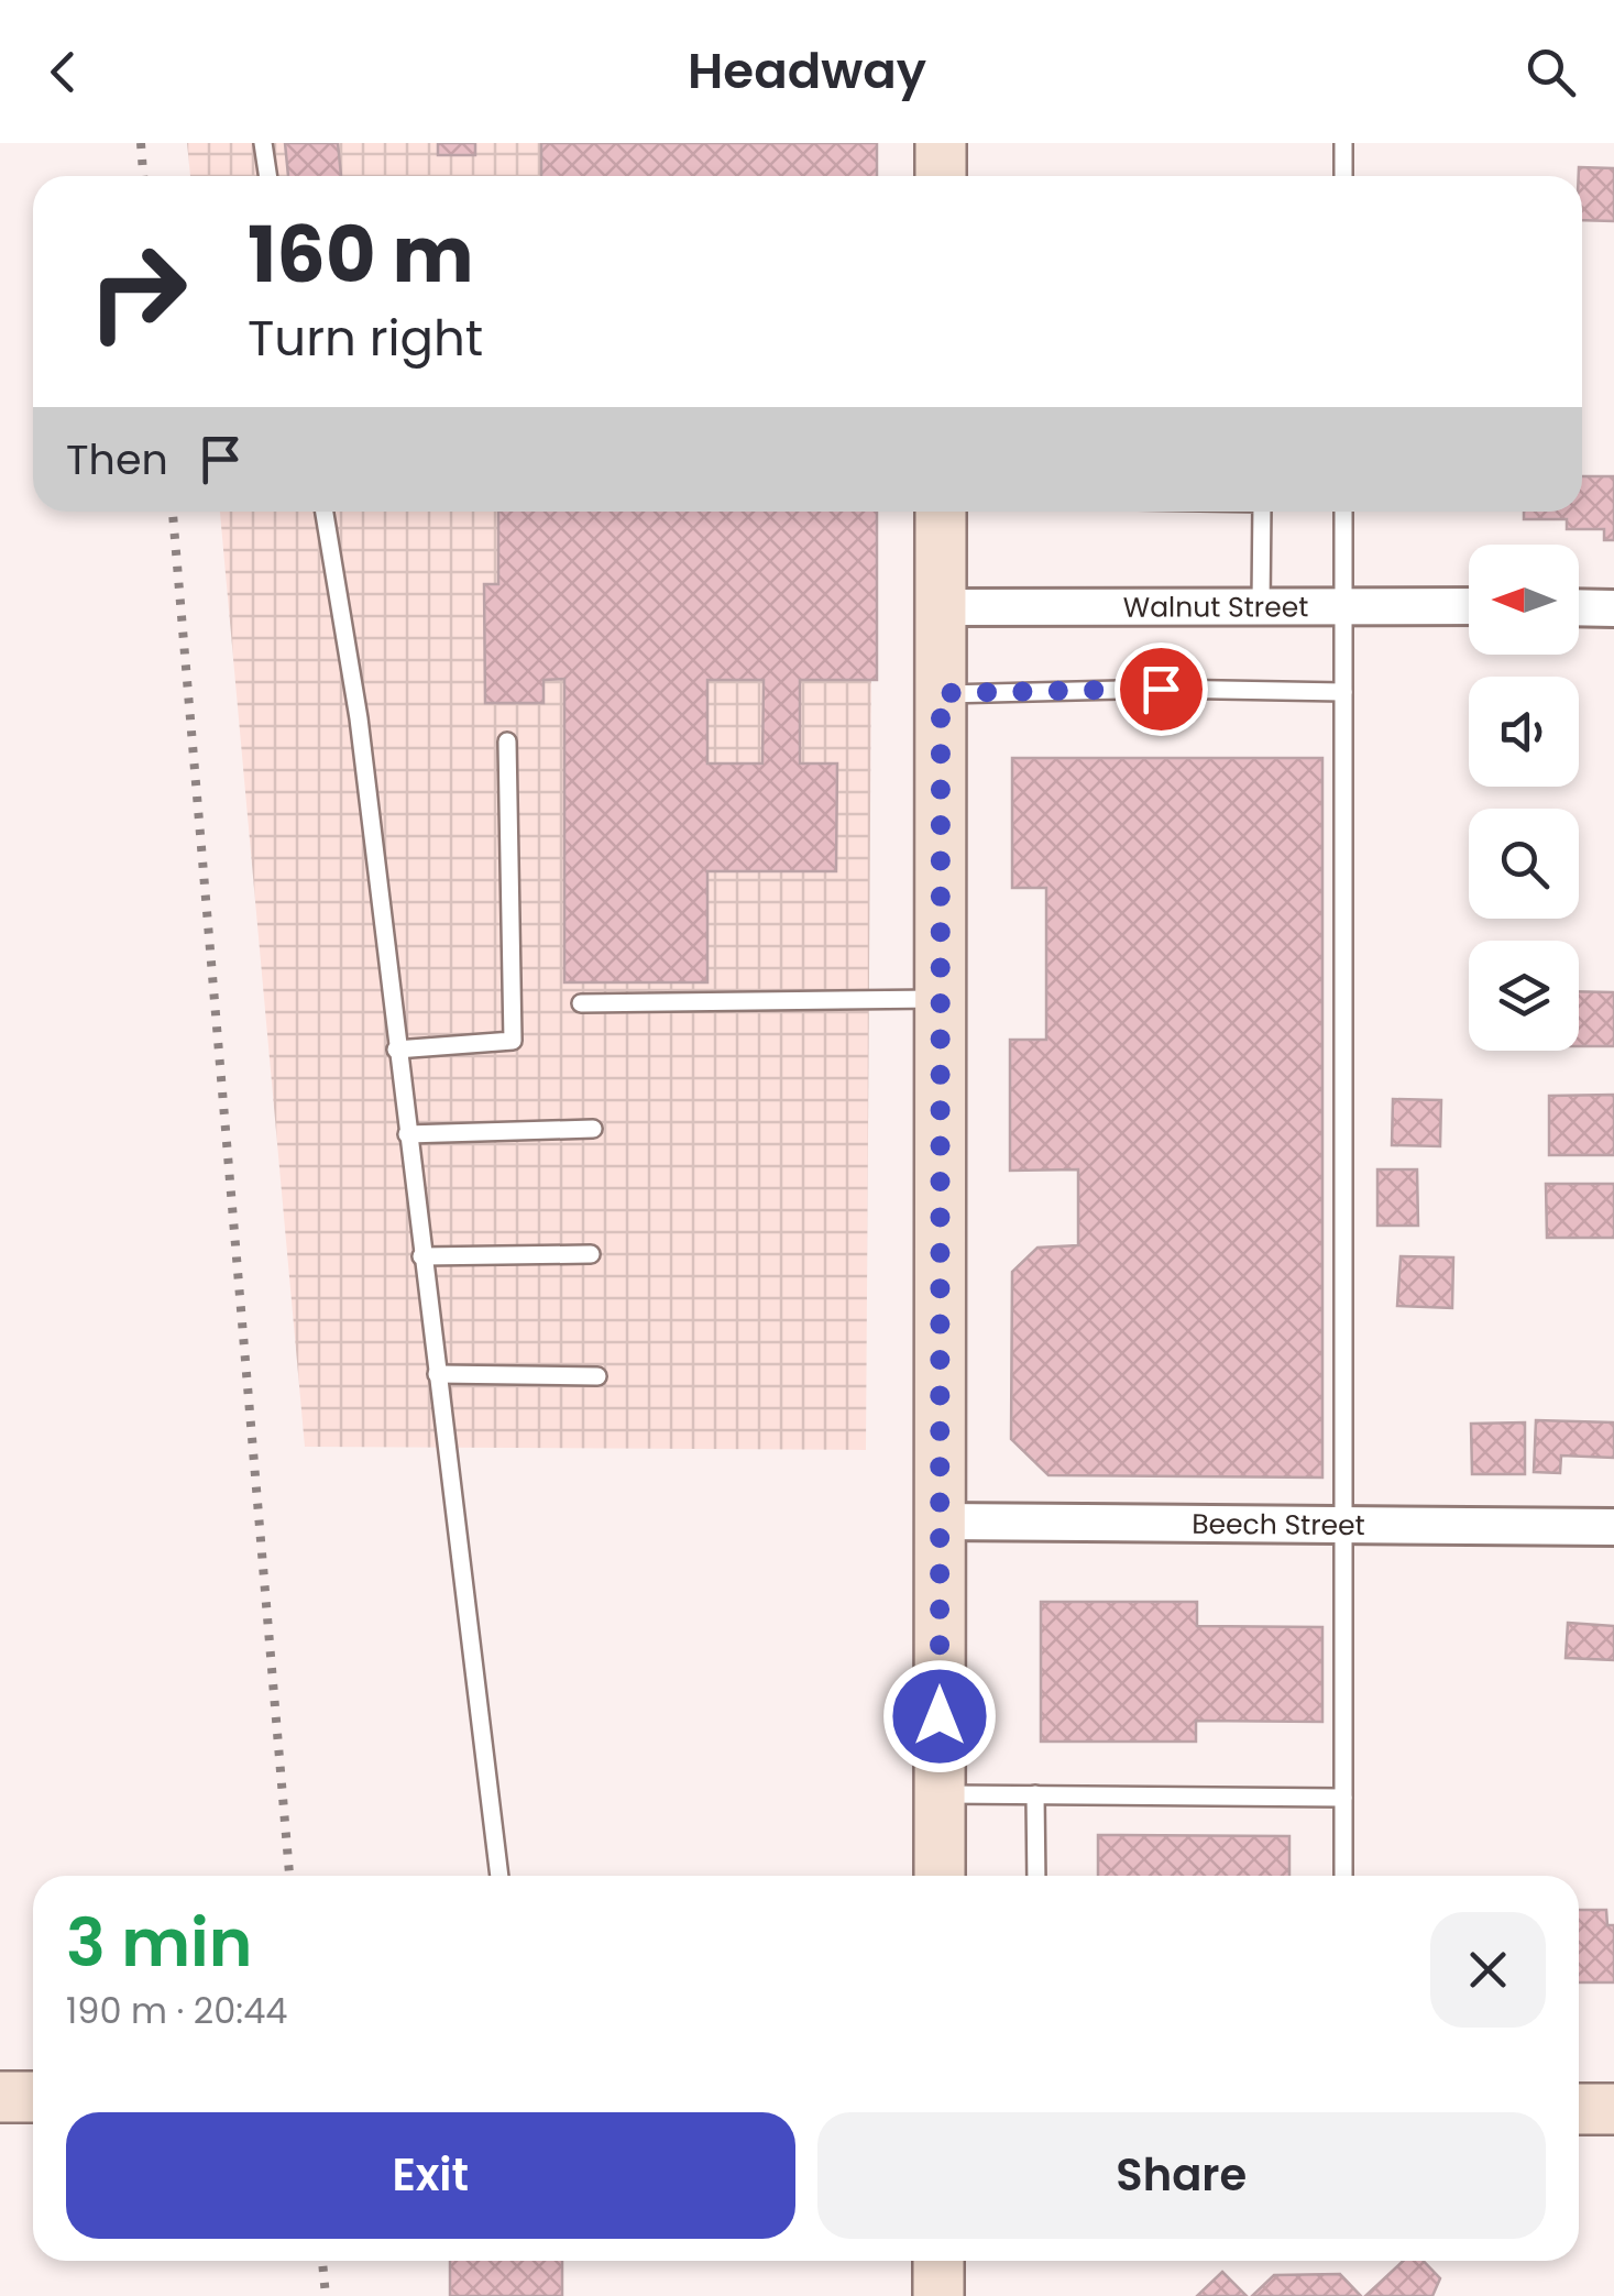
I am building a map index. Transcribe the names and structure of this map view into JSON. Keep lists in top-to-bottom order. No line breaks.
{"streets":{"street":["Walnut Street","Beech Street"]},"north":"left","page":{"header":"Headway","turn":["160 m","Turn right"],"then":"Then","heading":["3 min","190 m · 20:44"],"buttons":["Exit","Share"]}}
